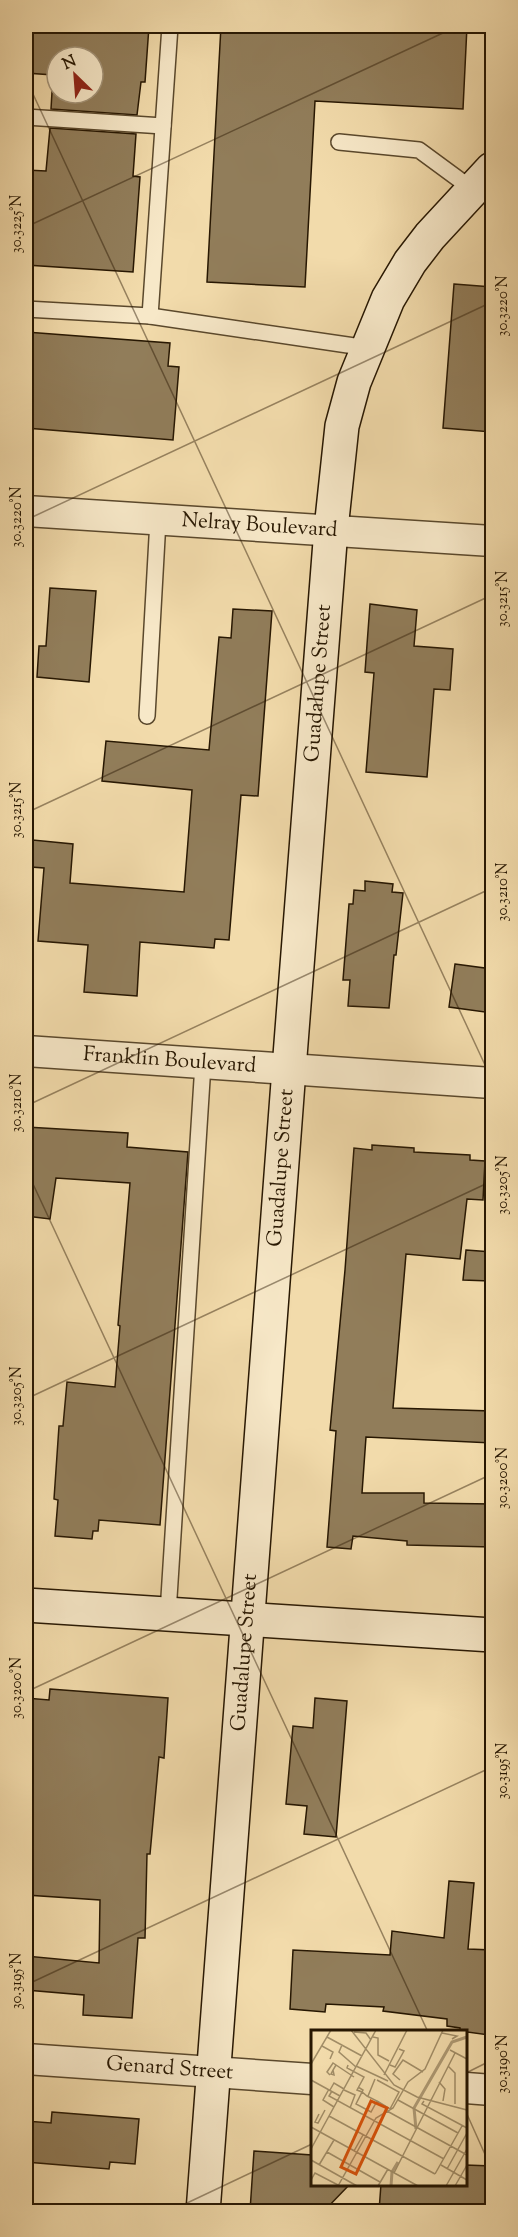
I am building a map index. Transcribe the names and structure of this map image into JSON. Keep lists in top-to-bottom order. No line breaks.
{"streets":{"street":["Nelray Boulevard","Guadalupe Street","Franklin Boulevard","Genard Street"]},"crossings":[["Nelray Boulevard","Guadalupe Street"],["Guadalupe Street","Franklin Boulevard"],["Guadalupe Street","Genard Street"]],"north":"top left","coordinates":["30.3225°N","30.3220°N","30.3215°N","30.3210°N","30.3205°N","30.3200°N","30.3195°N","30.3190°N"]}
